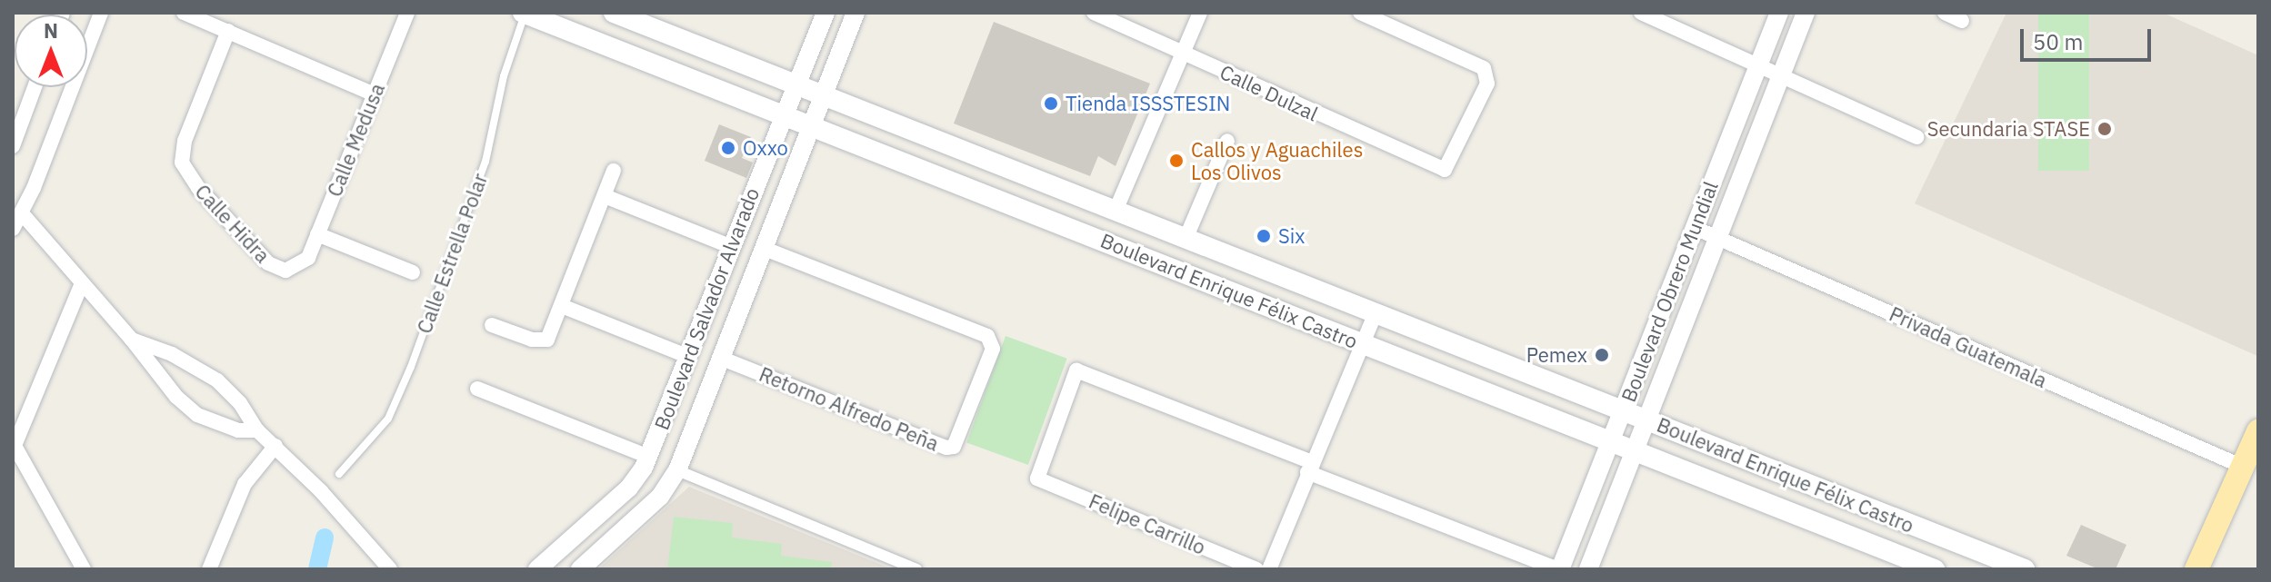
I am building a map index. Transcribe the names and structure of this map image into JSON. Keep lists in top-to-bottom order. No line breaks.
{"streets":{"main road":["Boulevard Enrique Félix Castro"],"street":["Calle Dulzal","Calle Medusa","Calle Hidra","Boulevard Obrero Mundial","Boulevard Salvador Alvarado","Privada Guatemala","Retorno Alfredo Peña","Felipe Carrillo"],"lane":["Calle Estrella Polar"]},"crossings":[["Calle Medusa","Calle Hidra"],["Calle Estrella Polar","Boulevard Enrique Félix Castro"],["Boulevard Enrique Félix Castro","Boulevard Obrero Mundial"],["Boulevard Enrique Félix Castro","Boulevard Salvador Alvarado"],["Boulevard Obrero Mundial","Privada Guatemala"],["Boulevard Salvador Alvarado","Retorno Alfredo Peña"]],"places":["Tienda ISSSTESIN","Secundaria STASE","Oxxo","Callos y Aguachiles Los Olivos","Six","Pemex"],"scale_bar":"50 m","north":"top"}
